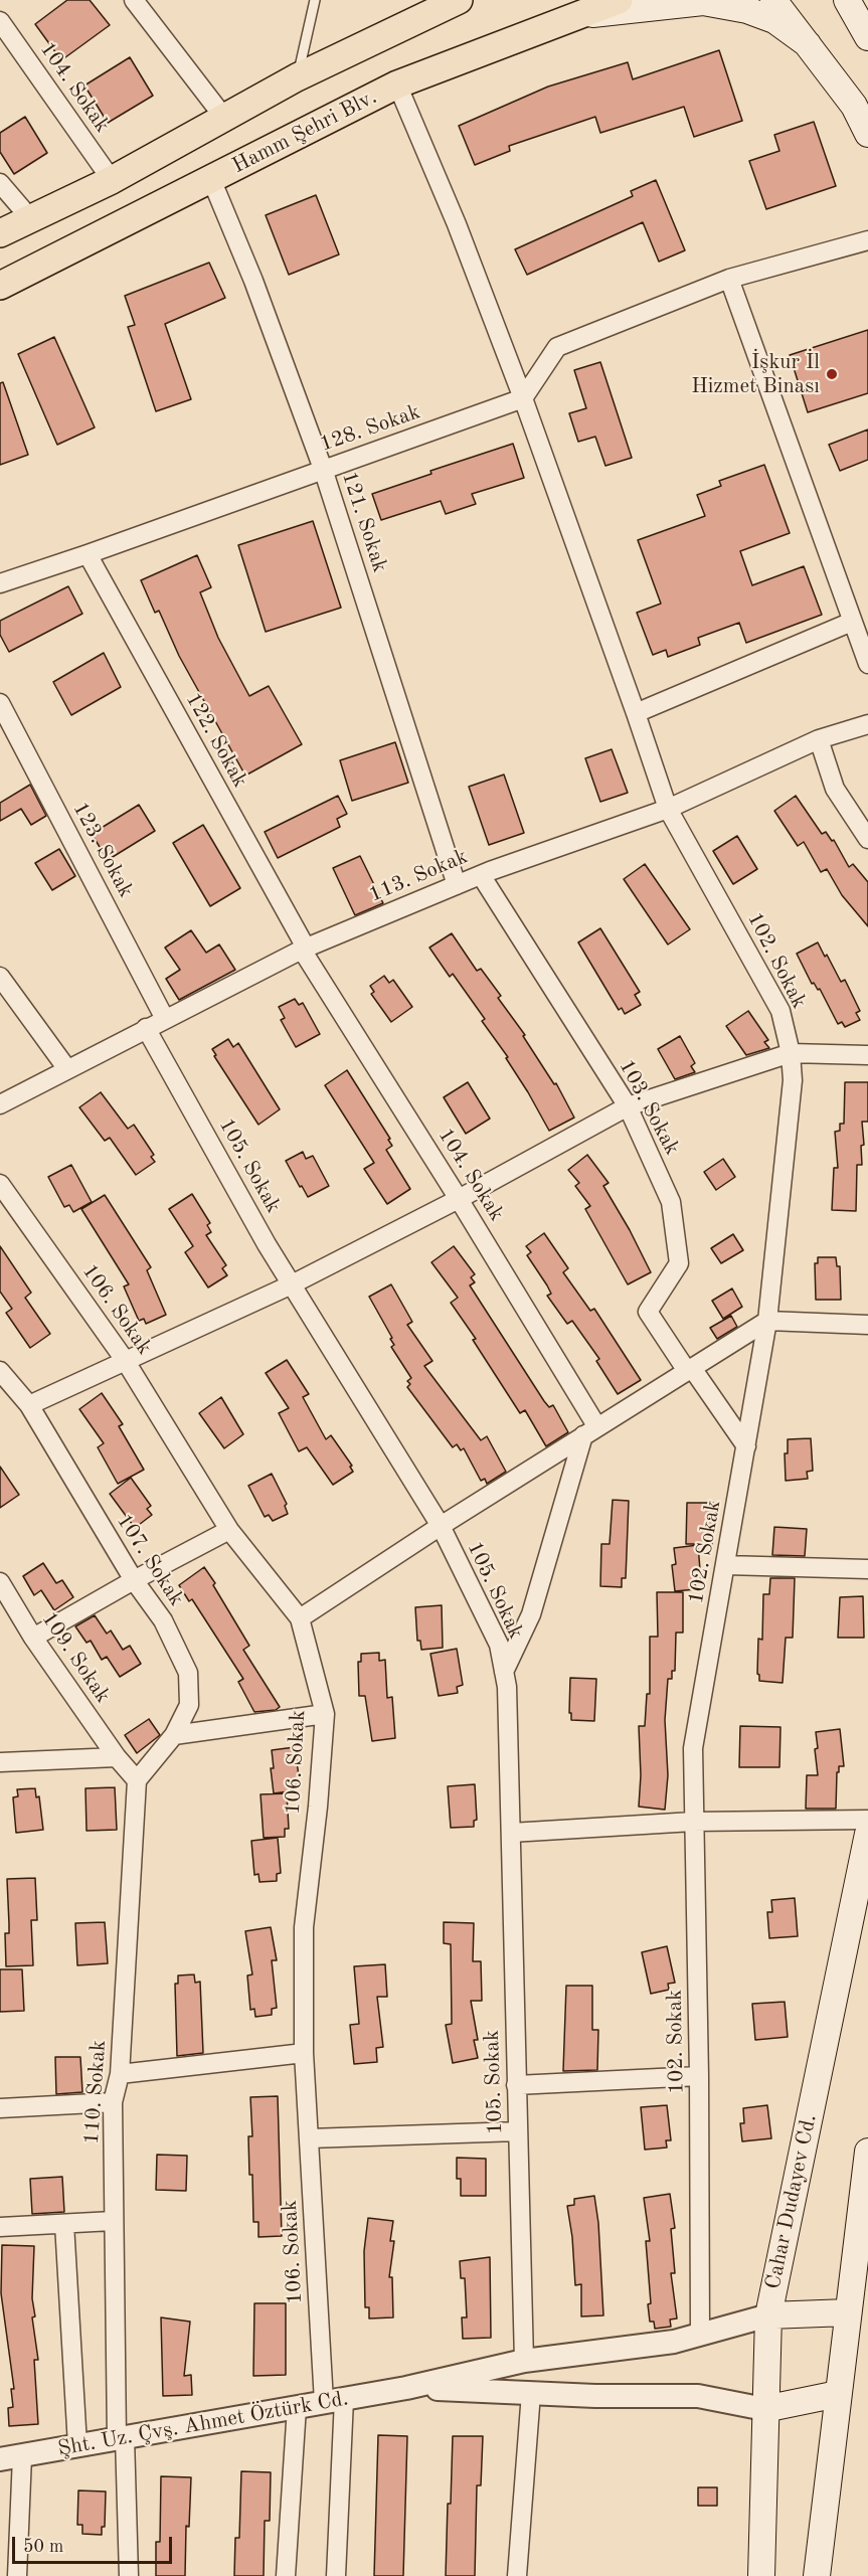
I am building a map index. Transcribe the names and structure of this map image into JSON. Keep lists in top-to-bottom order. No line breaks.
{"streets":{"main road":["Hamm Şehri Blv.","Cahar Dudayev Cd."],"street":["104. Sokak","128. Sokak","121. Sokak","122. Sokak","123. Sokak","113. Sokak","102. Sokak","103. Sokak","105. Sokak","106. Sokak","107. Sokak","109. Sokak","110. Sokak","Şht. Uz. Çvş. Ahmet Öztürk Cd."]},"crossings":[["104. Sokak","122. Sokak"],["104. Sokak","113. Sokak"],["Hamm Şehri Blv.","121. Sokak"],["Hamm Şehri Blv.","102. Sokak"],["128. Sokak","121. Sokak"],["128. Sokak","122. Sokak"],["128. Sokak","102. Sokak"],["121. Sokak","113. Sokak"],["122. Sokak","113. Sokak"],["123. Sokak","113. Sokak"],["113. Sokak","102. Sokak"],["113. Sokak","103. Sokak"],["113. Sokak","105. Sokak"],["102. Sokak","Şht. Uz. Çvş. Ahmet Öztürk Cd."],["105. Sokak","Şht. Uz. Çvş. Ahmet Öztürk Cd."],["106. Sokak","Şht. Uz. Çvş. Ahmet Öztürk Cd."],["107. Sokak","110. Sokak"],["110. Sokak","Şht. Uz. Çvş. Ahmet Öztürk Cd."],["Cahar Dudayev Cd.","Şht. Uz. Çvş. Ahmet Öztürk Cd."]],"places":["İşkur İl Hizmet Binası"],"scale_bar":"50 m"}
